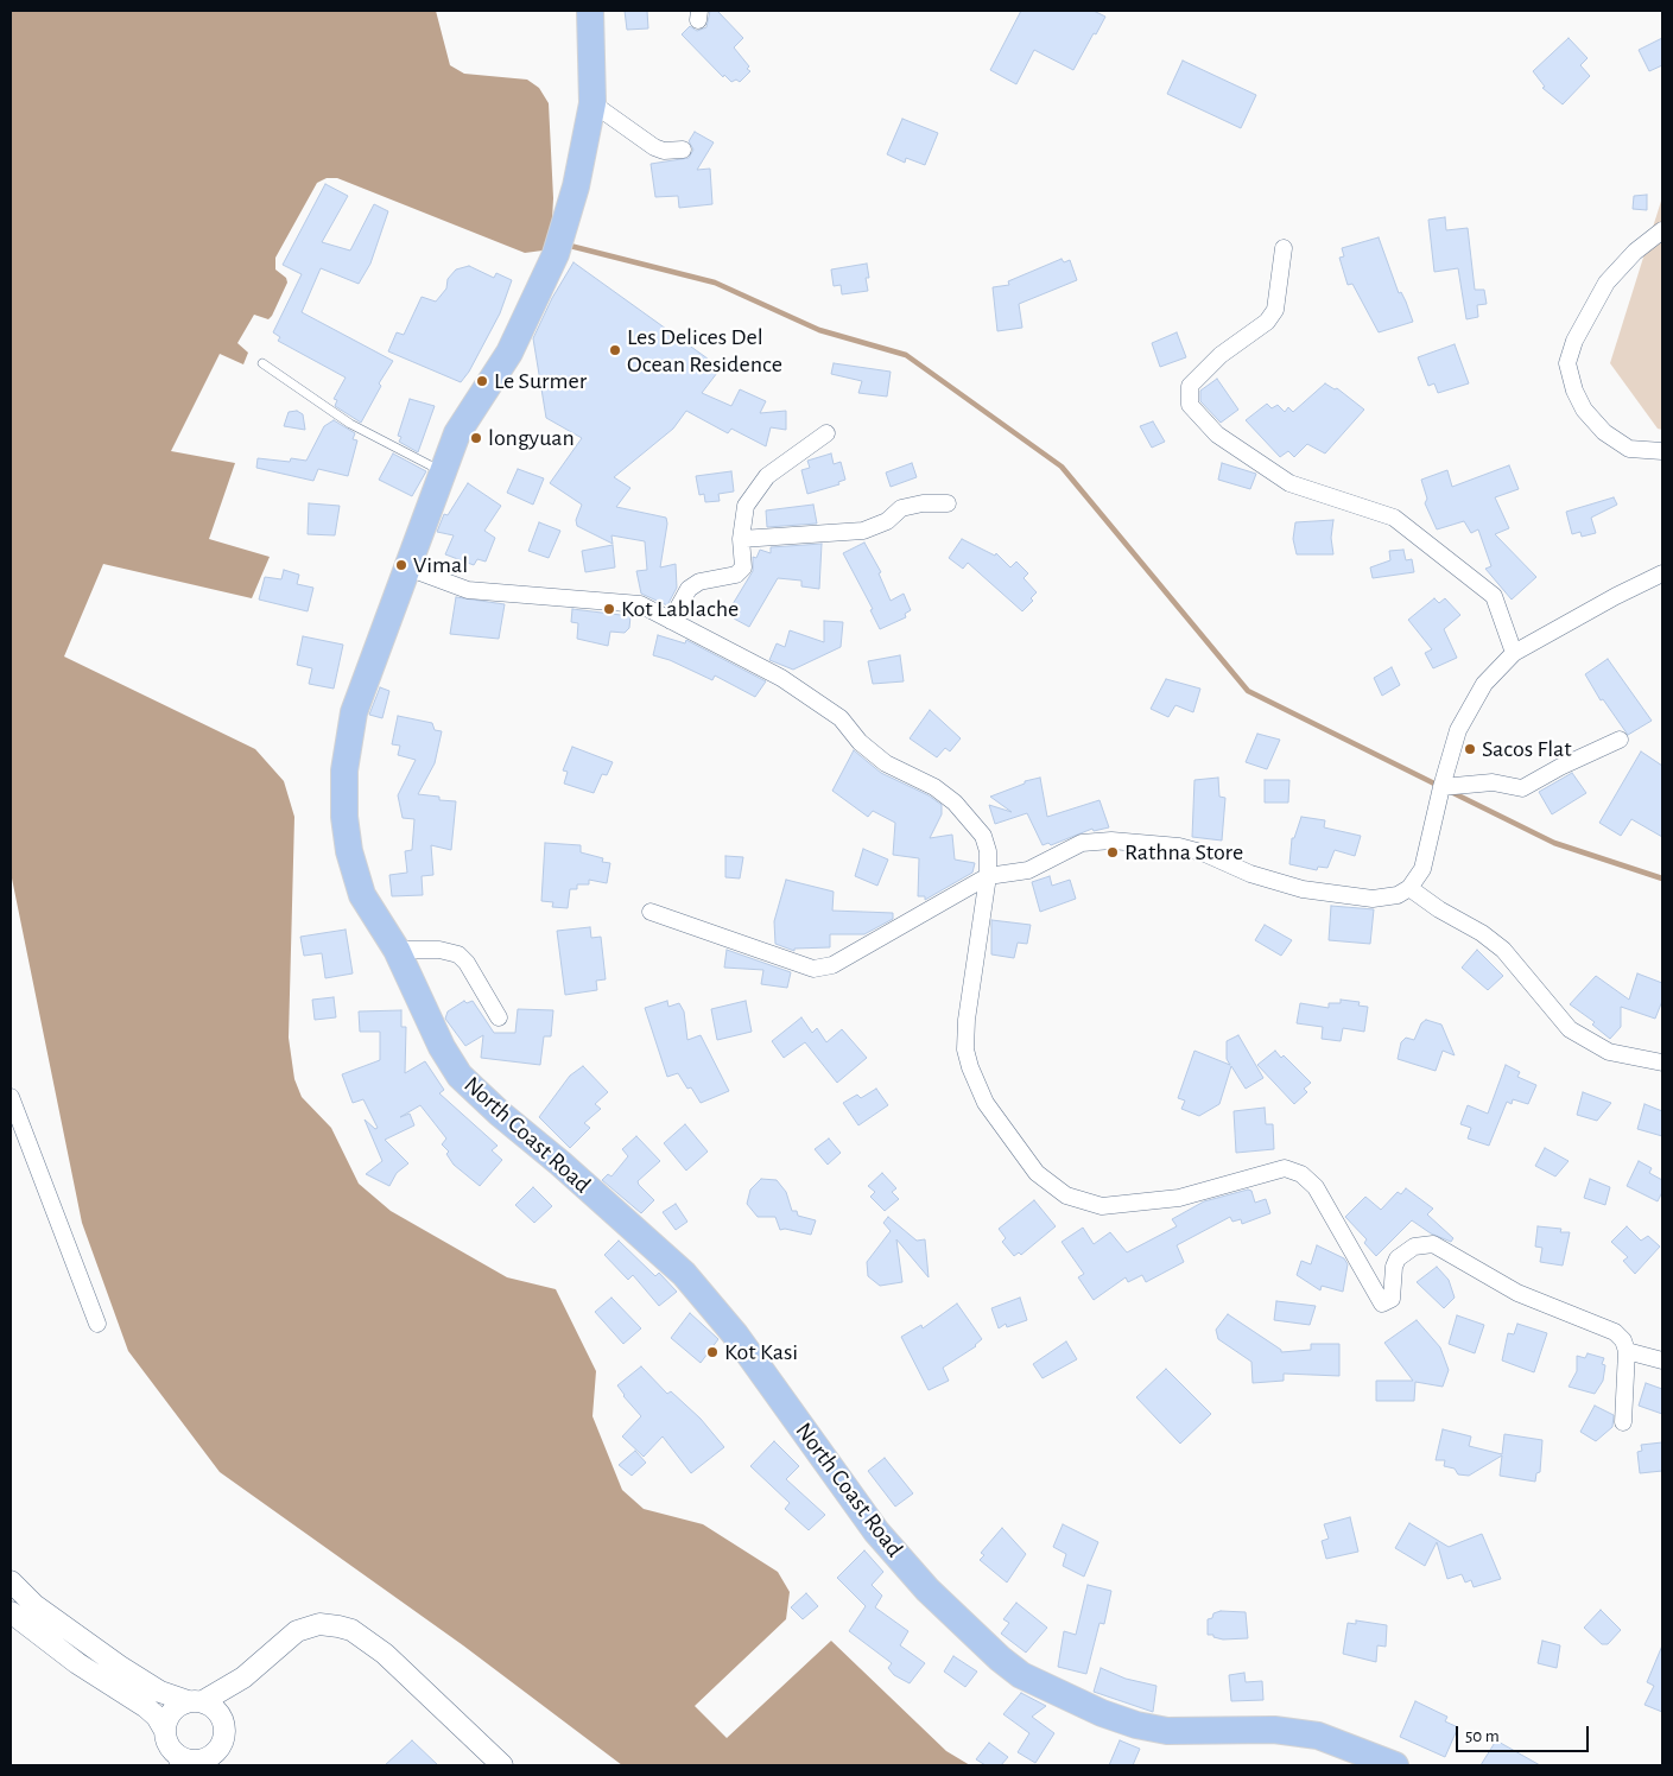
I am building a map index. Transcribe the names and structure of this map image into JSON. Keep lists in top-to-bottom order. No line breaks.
{"streets":{"main road":["North Coast Road"]},"places":["Les Delices Del Ocean Residence","Le Surmer","longyuan","Vimal","Kot Lablache","Sacos Flat","Rathna Store","Kot Kasi"],"scale_bar":"50 m"}
